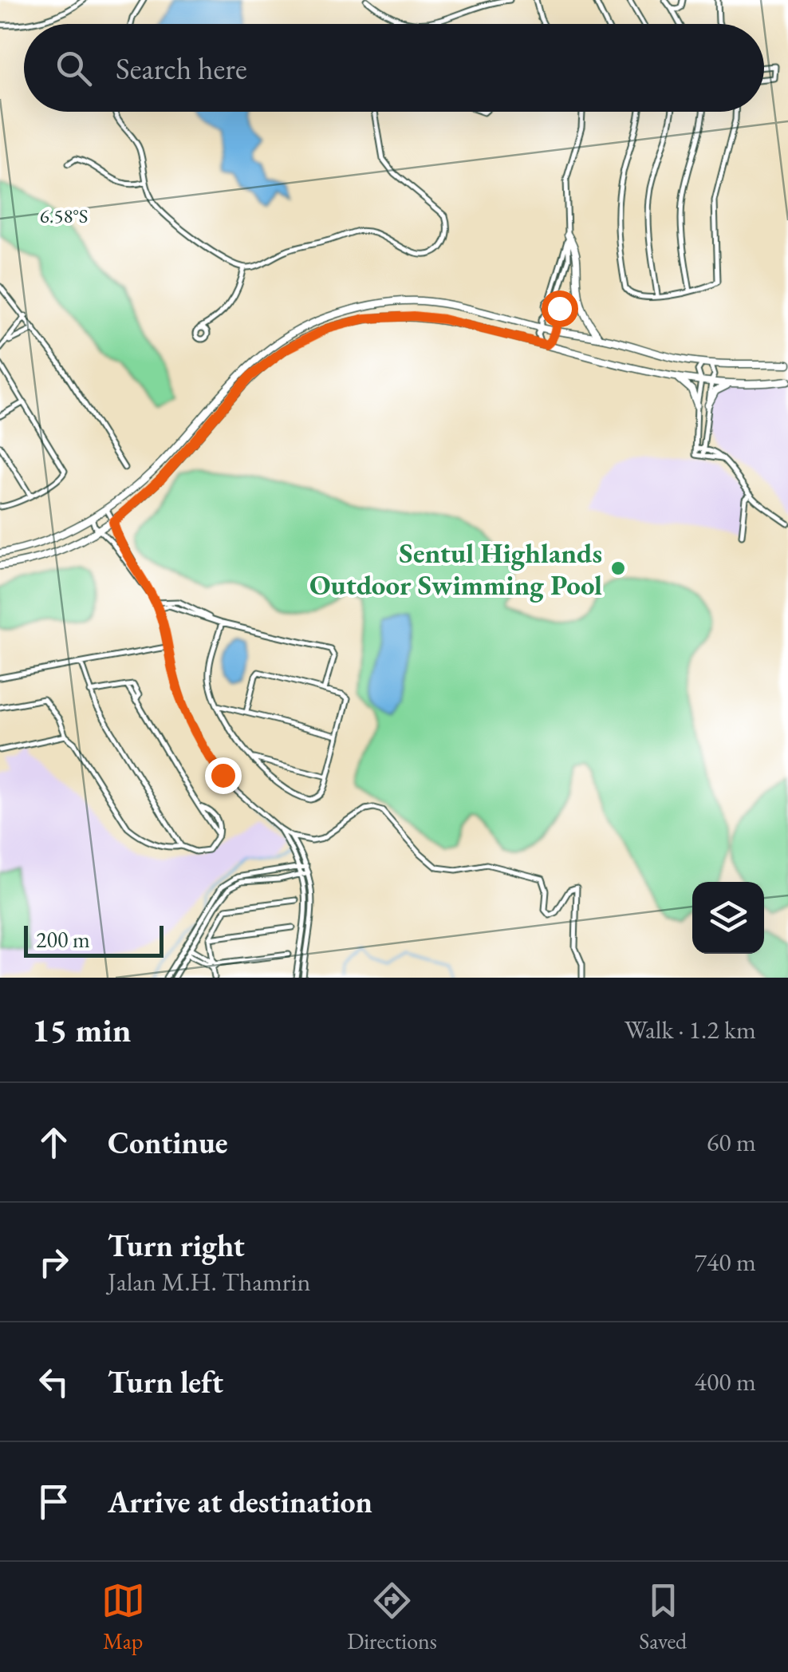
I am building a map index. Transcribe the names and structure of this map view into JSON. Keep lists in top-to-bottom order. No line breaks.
{"places":["Sentul Highlands Outdoor Swimming Pool"],"scale_bar":"200 m","page":{"search":"Search here","scale":"200 m","heading":["15 min","Walk · 1.2 km"],"list":[["Continue","60 m"],["Turn right","Jalan M.H. Thamrin","740 m"],["Turn left","400 m"],"Arrive at destination"],"nav":["Map","Directions","Saved"]},"coordinates":["6.58°S"]}
